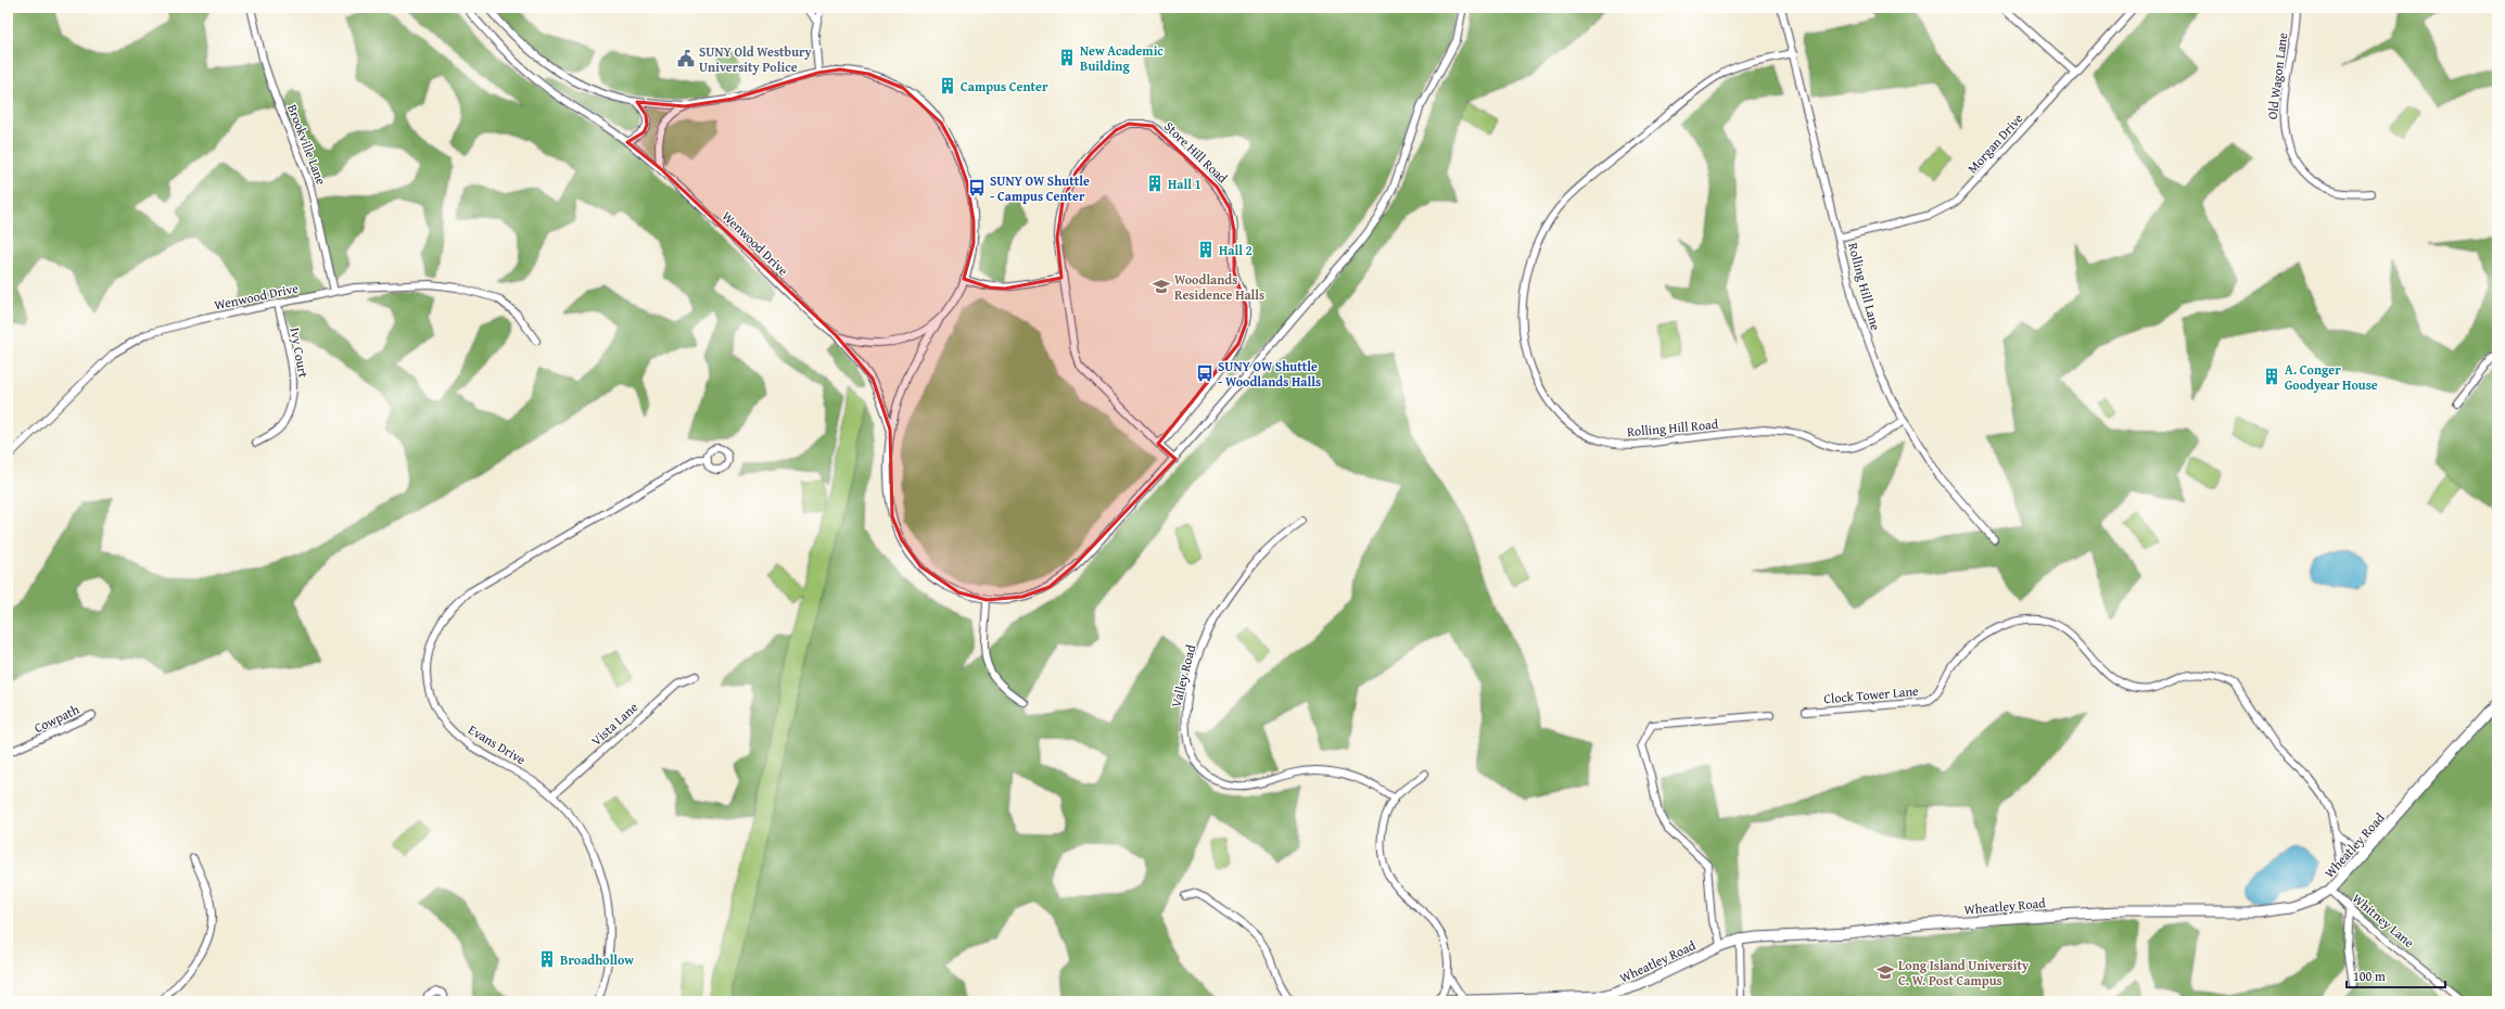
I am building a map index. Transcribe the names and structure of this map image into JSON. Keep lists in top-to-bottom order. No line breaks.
{"streets":{"main road":["Wheatley Road"],"street":["Old Wagon Lane","Morgan Drive","Brookville Lane","Store Hill Road","Wenwood Drive","Rolling Hill Lane","Ivy Court","Rolling Hill Road","Valley Road","Clock Tower Lane","Cowpath","Vista Lane","Evans Drive","Whitney Lane"]},"crossings":[["Morgan Drive","Rolling Hill Lane"],["Brookville Lane","Wenwood Drive"],["Wenwood Drive","Ivy Court"],["Rolling Hill Lane","Rolling Hill Road"],["Clock Tower Lane","Wheatley Road"],["Vista Lane","Evans Drive"],["Wheatley Road","Whitney Lane"]],"places":{"building":["New Academic Building","Campus Center","Hall 1","Hall 2","A. Conger Goodyear House","Broadhollow"],"public building":["SUNY Old Westbury University Police"],"bus stop":["SUNY OW Shuttle - Campus Center","SUNY OW Shuttle - Woodlands Halls"],"school or university":["Woodlands Residence Halls","Long Island University C. W. Post Campus"]},"scale_bar":"100 m"}
